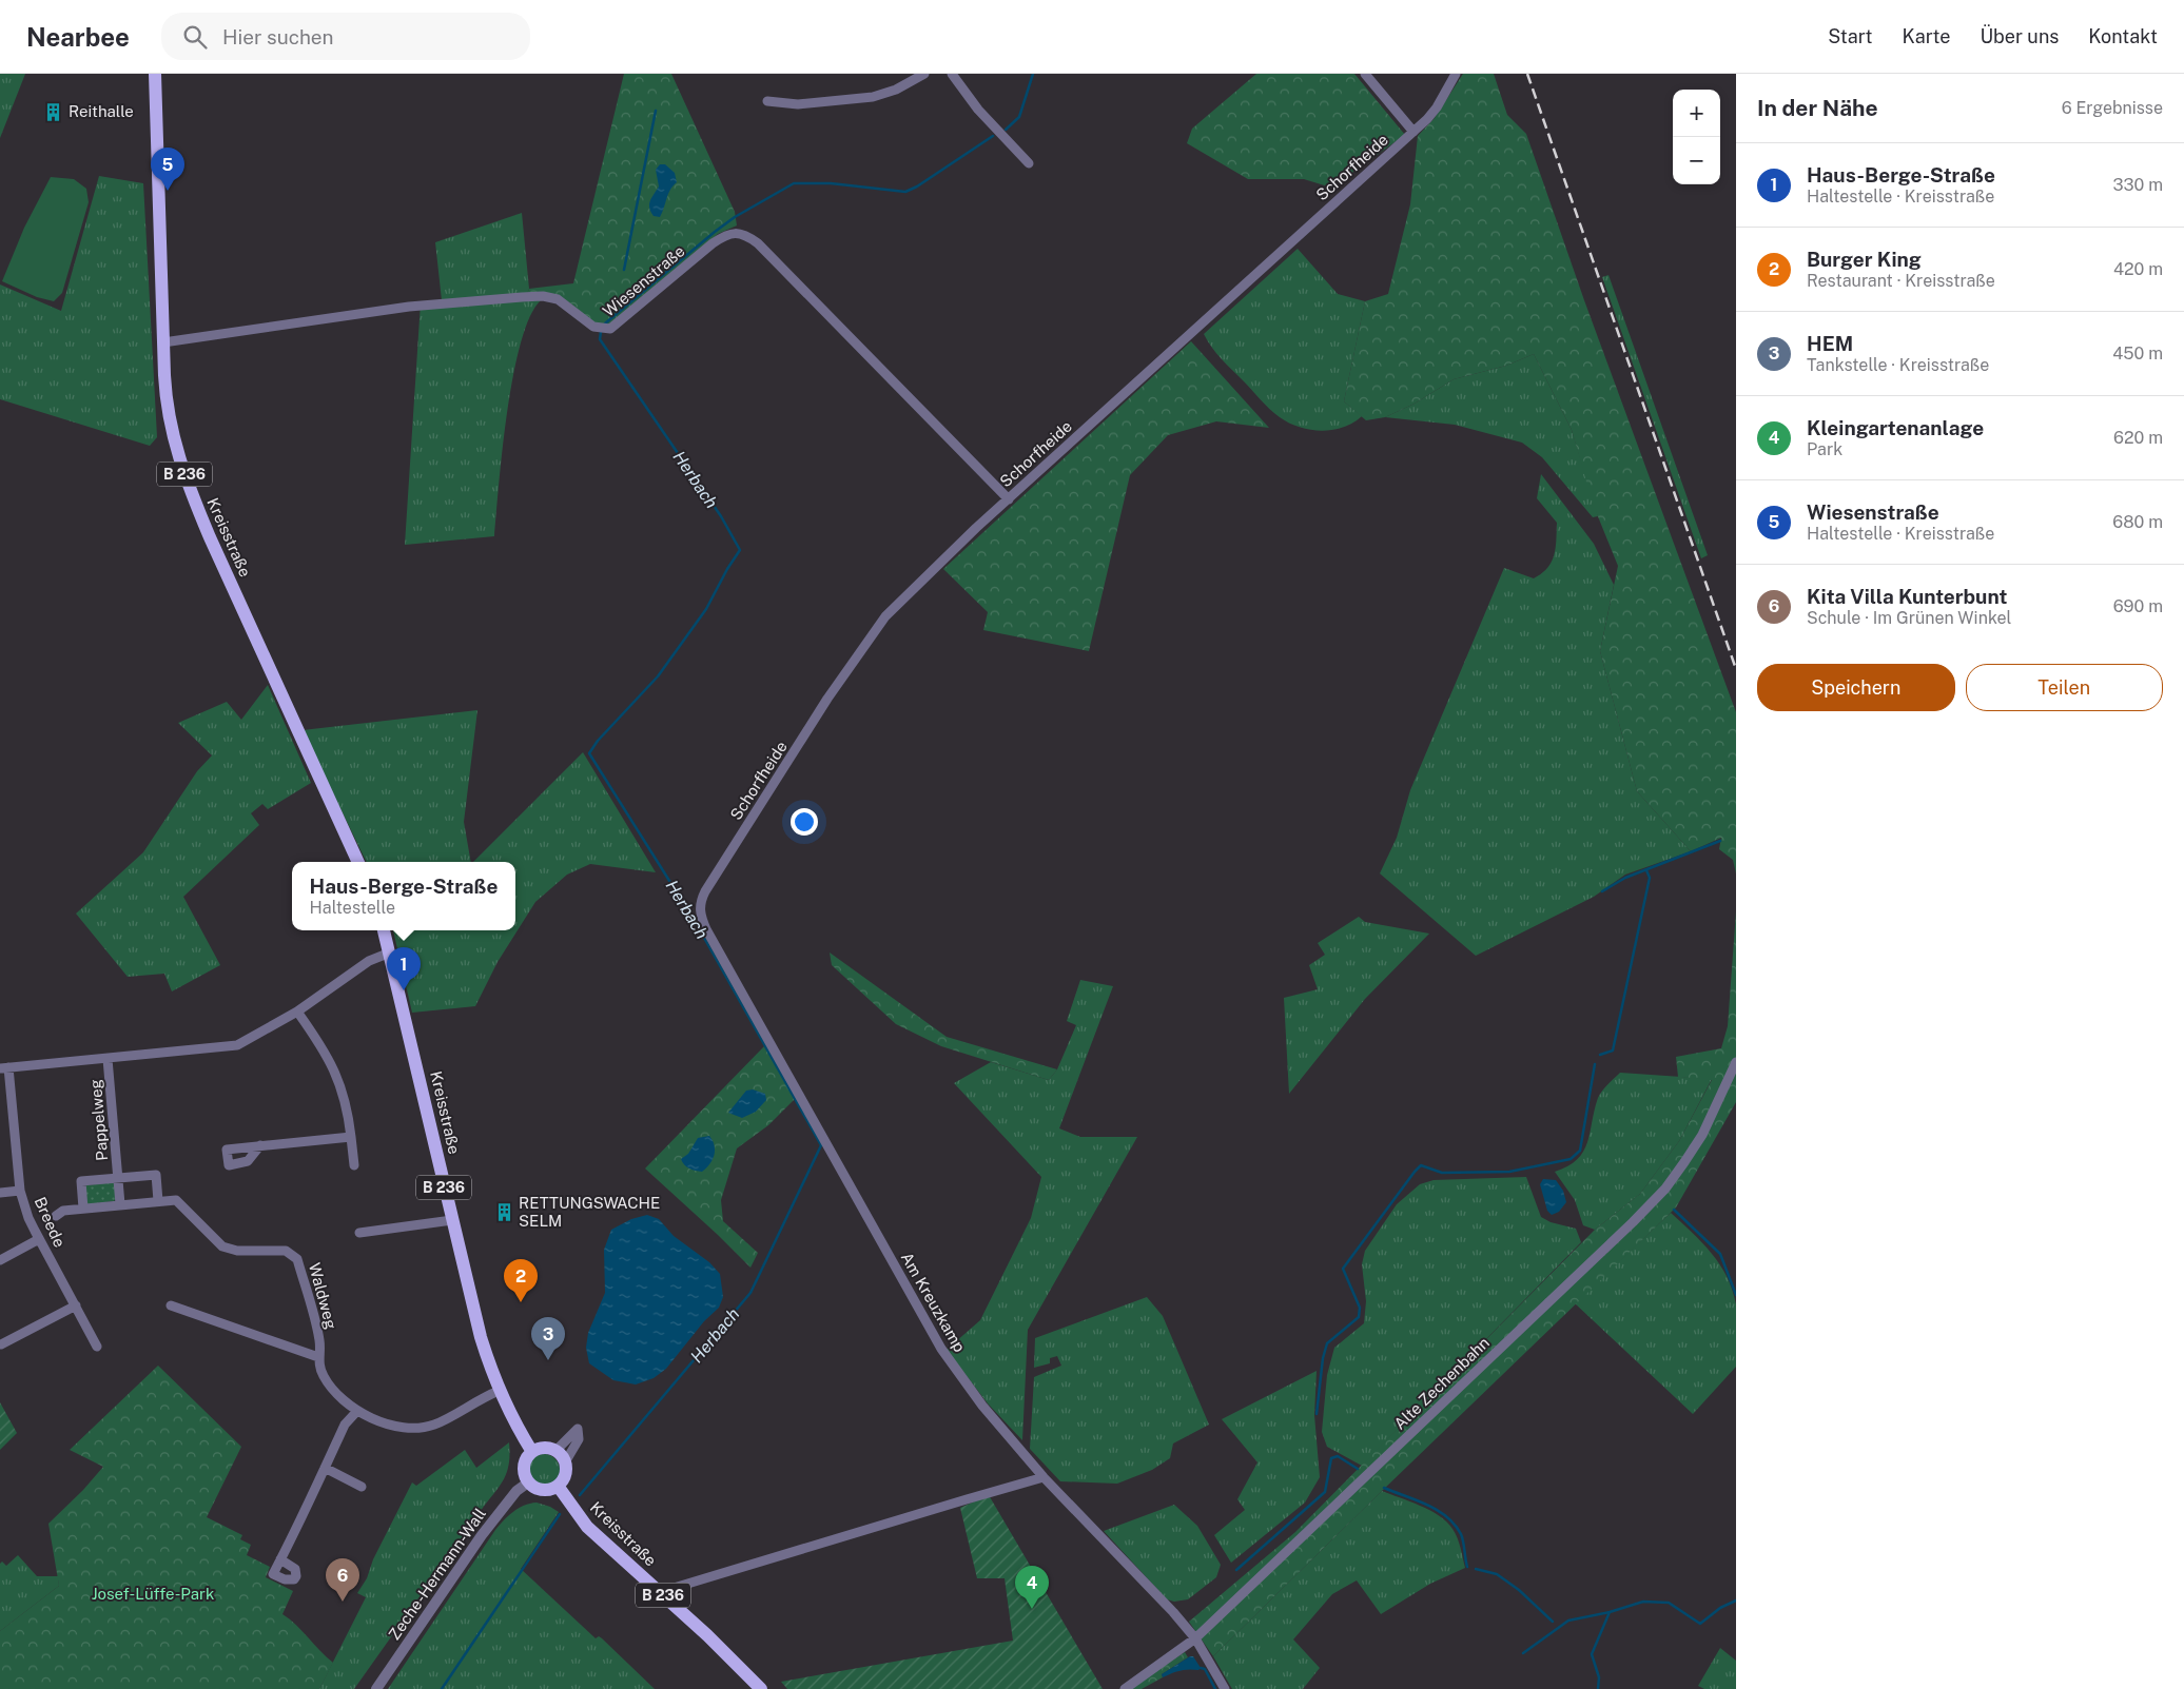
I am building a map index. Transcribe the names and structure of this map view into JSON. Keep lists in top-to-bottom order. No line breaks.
{"streets":{"main road":["B 236","Kreisstraße"],"street":["Schorfheide","Wiesenstraße","Pappelweg","Breede","Waldweg","Am Kreuzkamp","Alte Zechenbahn","Zeche-Hermann-Wall"]},"crossings":[["Schorfheide","Wiesenstraße"],["Schorfheide","Am Kreuzkamp"],["Wiesenstraße","Kreisstraße"],["Kreisstraße","Waldweg"],["Kreisstraße","Zeche-Hermann-Wall"],["Am Kreuzkamp","Alte Zechenbahn"]],"water":["Herbach"],"parks":["Josef-Lüffe-Park"],"places":{"building":["Reithalle","RETTUNGSWACHE SELM"]},"page":{"header":"Nearbee","search":"Hier suchen","nav":["Start","Karte","Über uns","Kontakt"],"heading":["In der Nähe","6 Ergebnisse"],"map_buttons":["+","−"],"list":[{"mark":"1","name":"Haus-Berge-Straße","note":"Haltestelle · Kreisstraße","value":"330 m"},{"mark":"2","name":"Burger King","note":"Restaurant · Kreisstraße","value":"420 m"},{"mark":"3","name":"HEM","note":"Tankstelle · Kreisstraße","value":"450 m"},{"mark":"4","name":"Kleingartenanlage","note":"Park","value":"620 m"},{"mark":"5","name":"Wiesenstraße","note":"Haltestelle · Kreisstraße","value":"680 m"},{"mark":"6","name":"Kita Villa Kunterbunt","note":"Schule · Im Grünen Winkel","value":"690 m"}],"pins":["5","1","2","3","6","4"],"buttons":["Speichern","Teilen"],"popup":["Haus-Berge-Straße","Haltestelle"]}}
